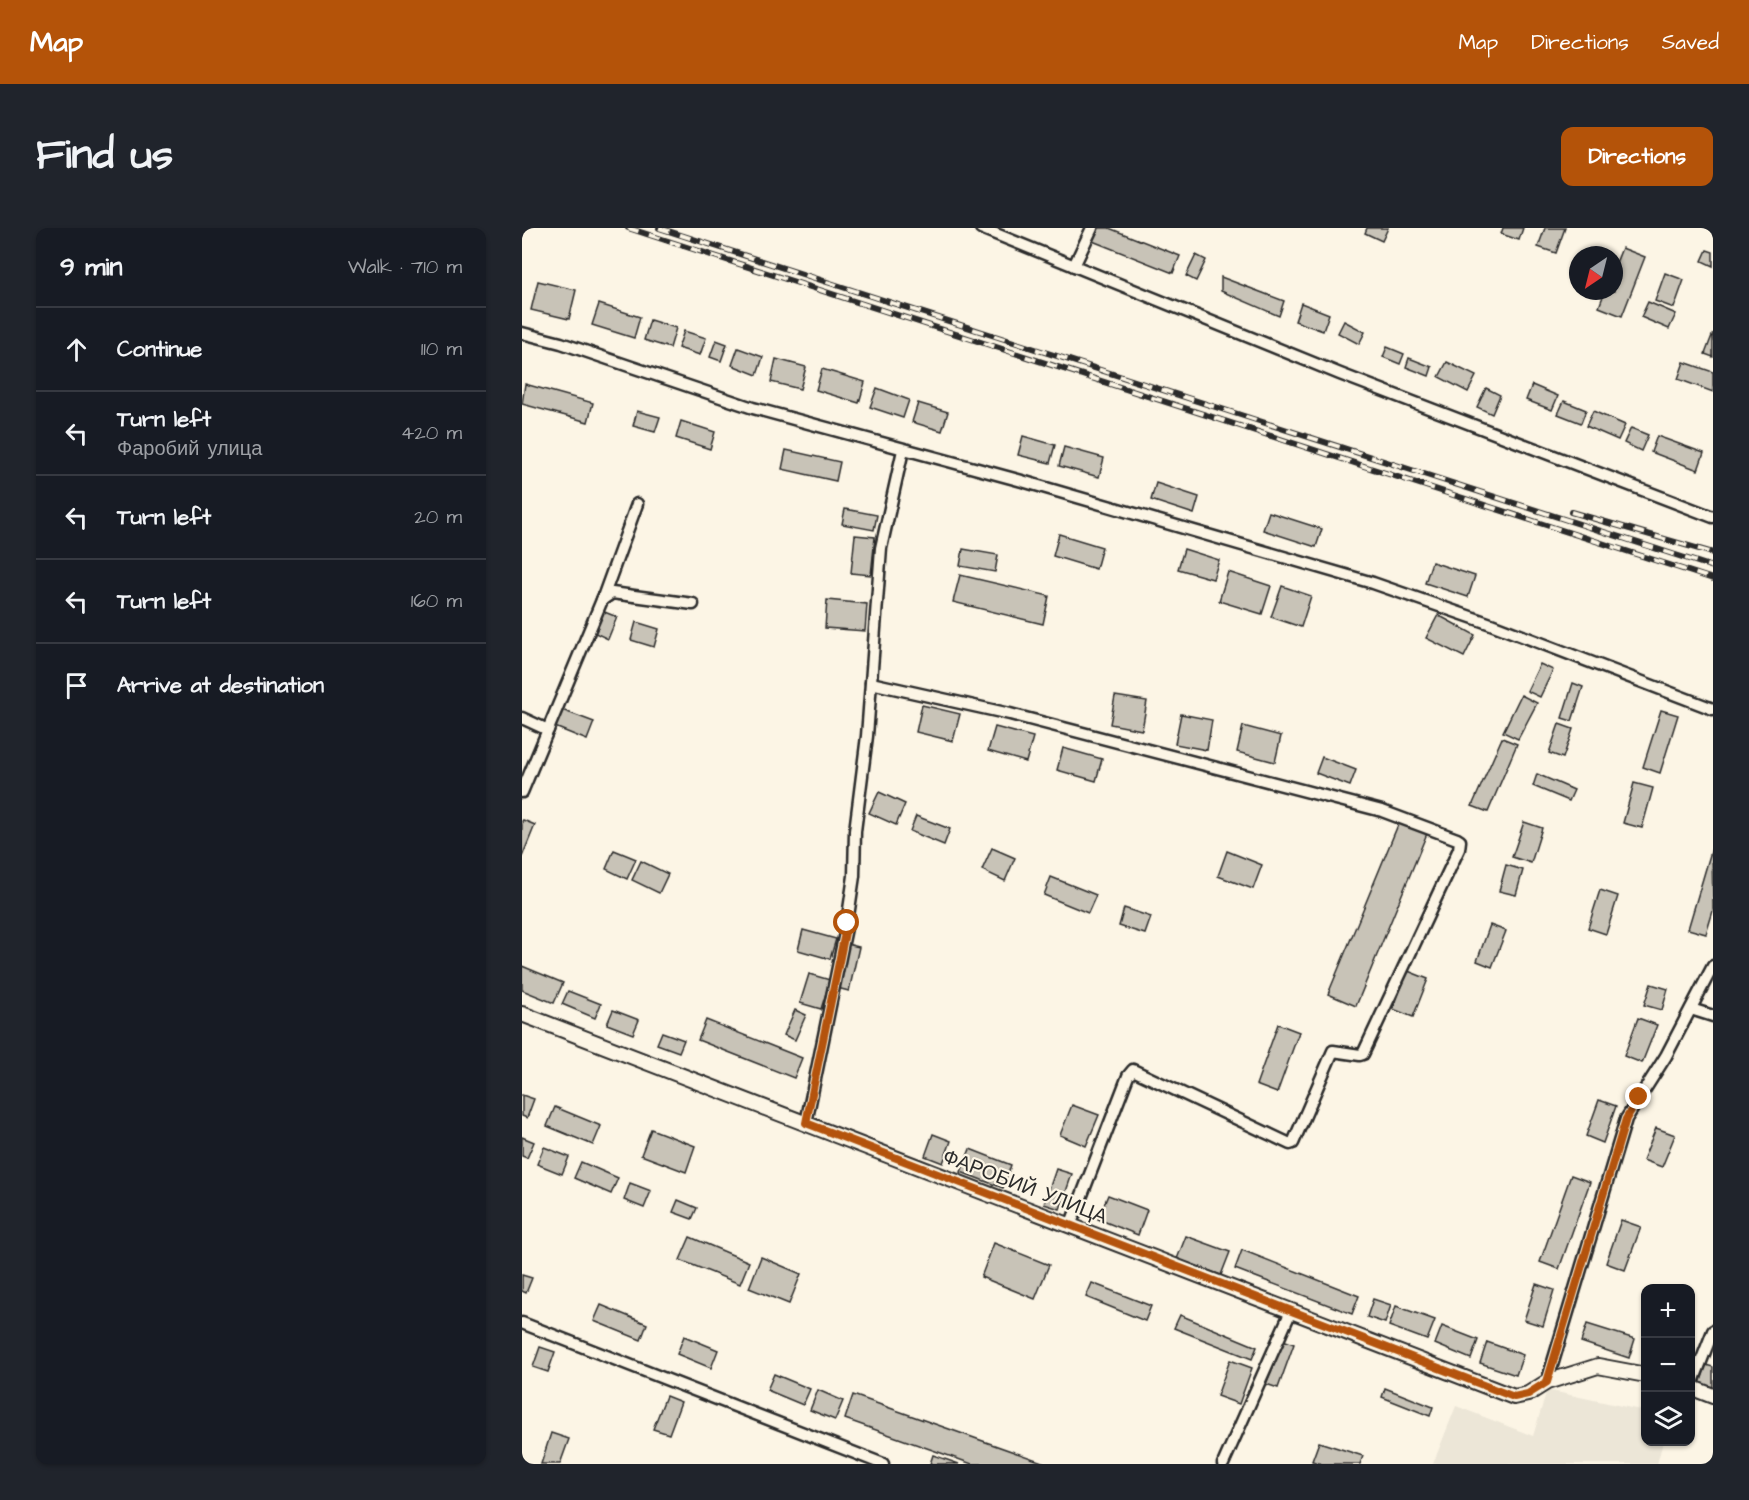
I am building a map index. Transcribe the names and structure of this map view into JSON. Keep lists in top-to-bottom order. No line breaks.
{"streets":{"street":["ФАРОБИЙ УЛИЦА"]},"north":"bottom left","page":{"header":"Map","nav":["Map","Directions","Saved"],"title":"Find us","buttons":"Directions","heading":["9 min","Walk · 710 m"],"list":[["Continue","110 m"],["Turn left","Фаробий улица","420 m"],["Turn left","20 m"],["Turn left","160 m"],"Arrive at destination"],"map_buttons":["+","−"]}}
